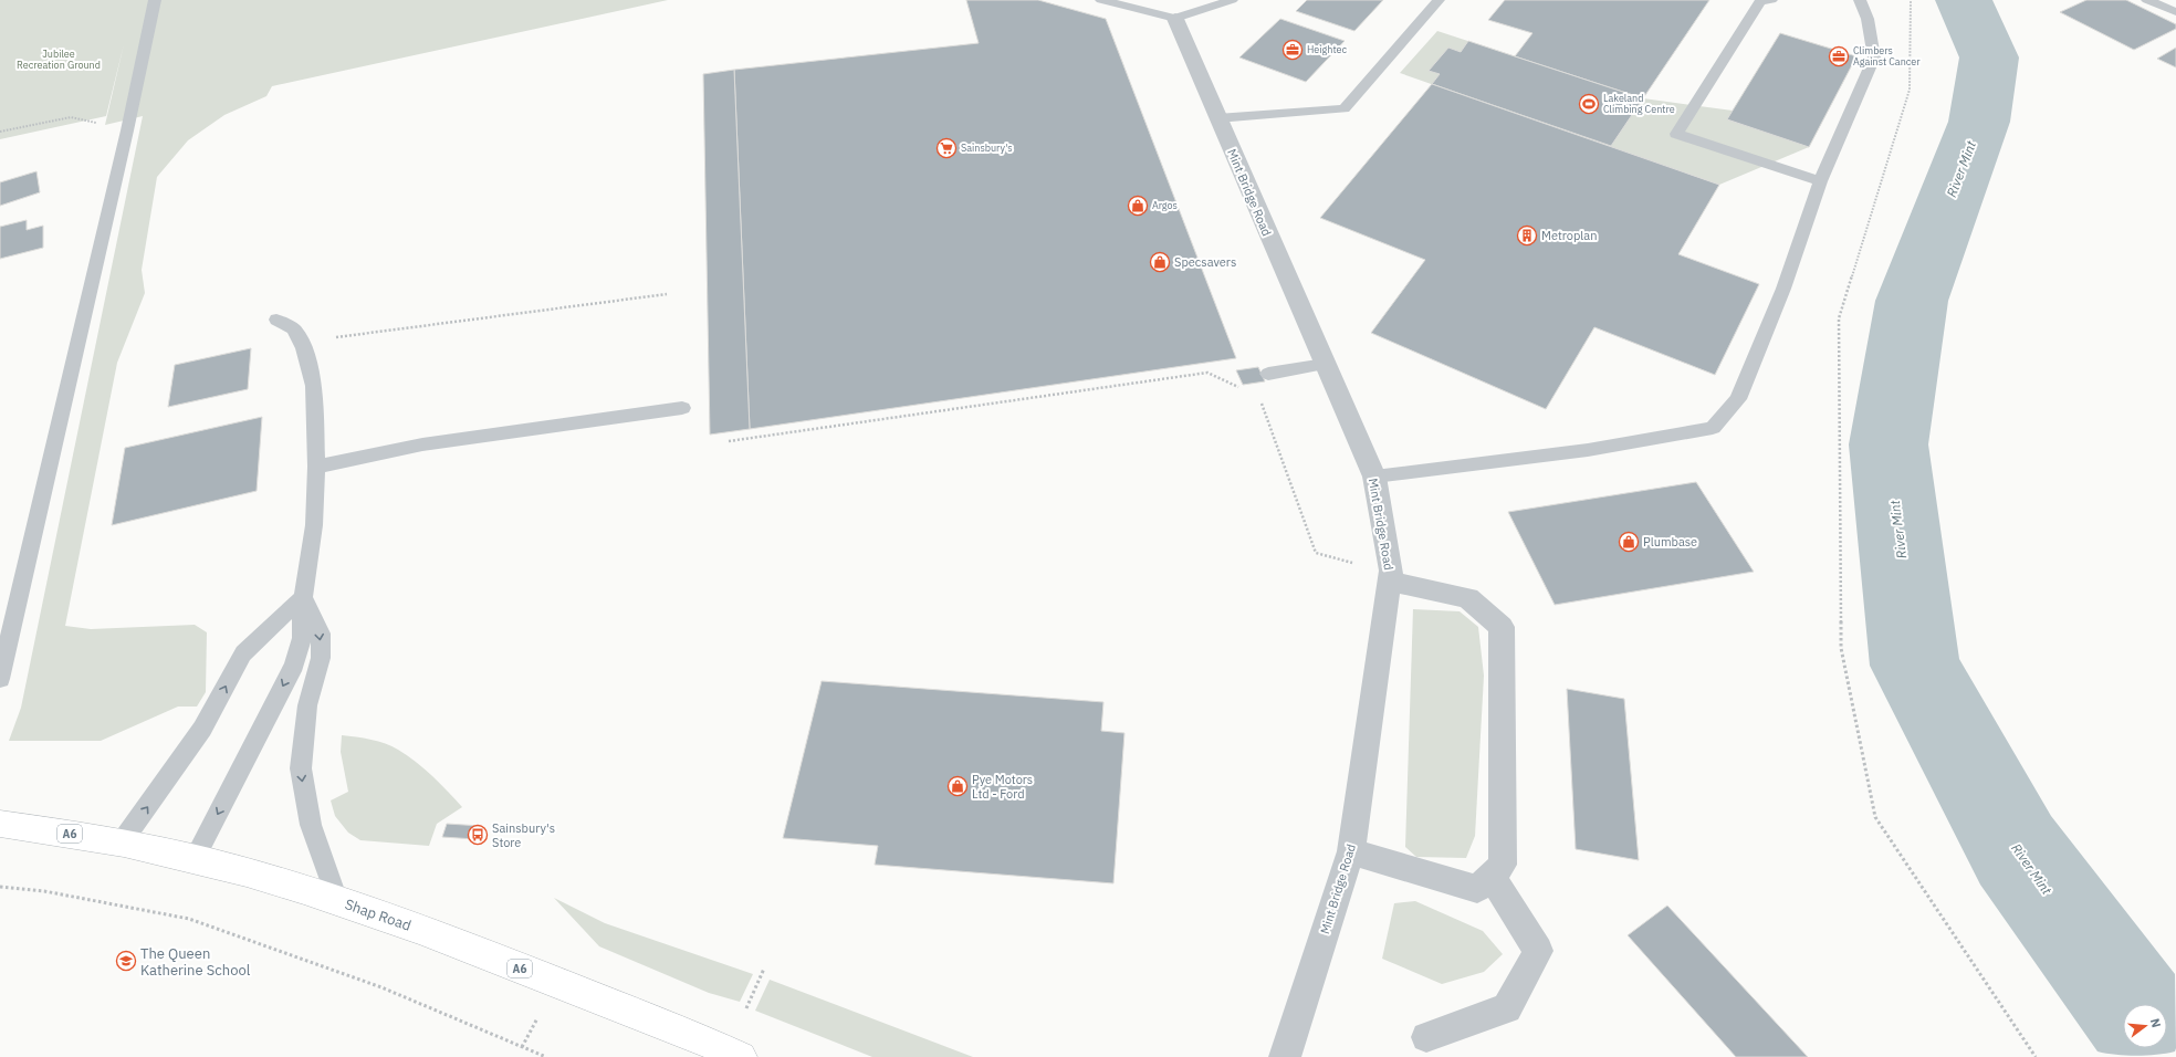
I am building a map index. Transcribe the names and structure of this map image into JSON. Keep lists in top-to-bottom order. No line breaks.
{"streets":{"highway":["A6","Shap Road"],"street":["Mint Bridge Road"]},"water":["River Mint"],"parks":["Jubilee Recreation Ground"],"places":{"office":["Heightec","Climbers Against Cancer"],"sports":["Lakeland Climbing Centre"],"supermarket":["Sainsbury's"],"shop":["Argos","Specsavers","Plumbase","Pye Motors Ltd - Ford"],"building":["Metroplan"],"bus stop":["Sainsbury's Store"],"school or university":["The Queen Katherine School"]},"north":"right"}
